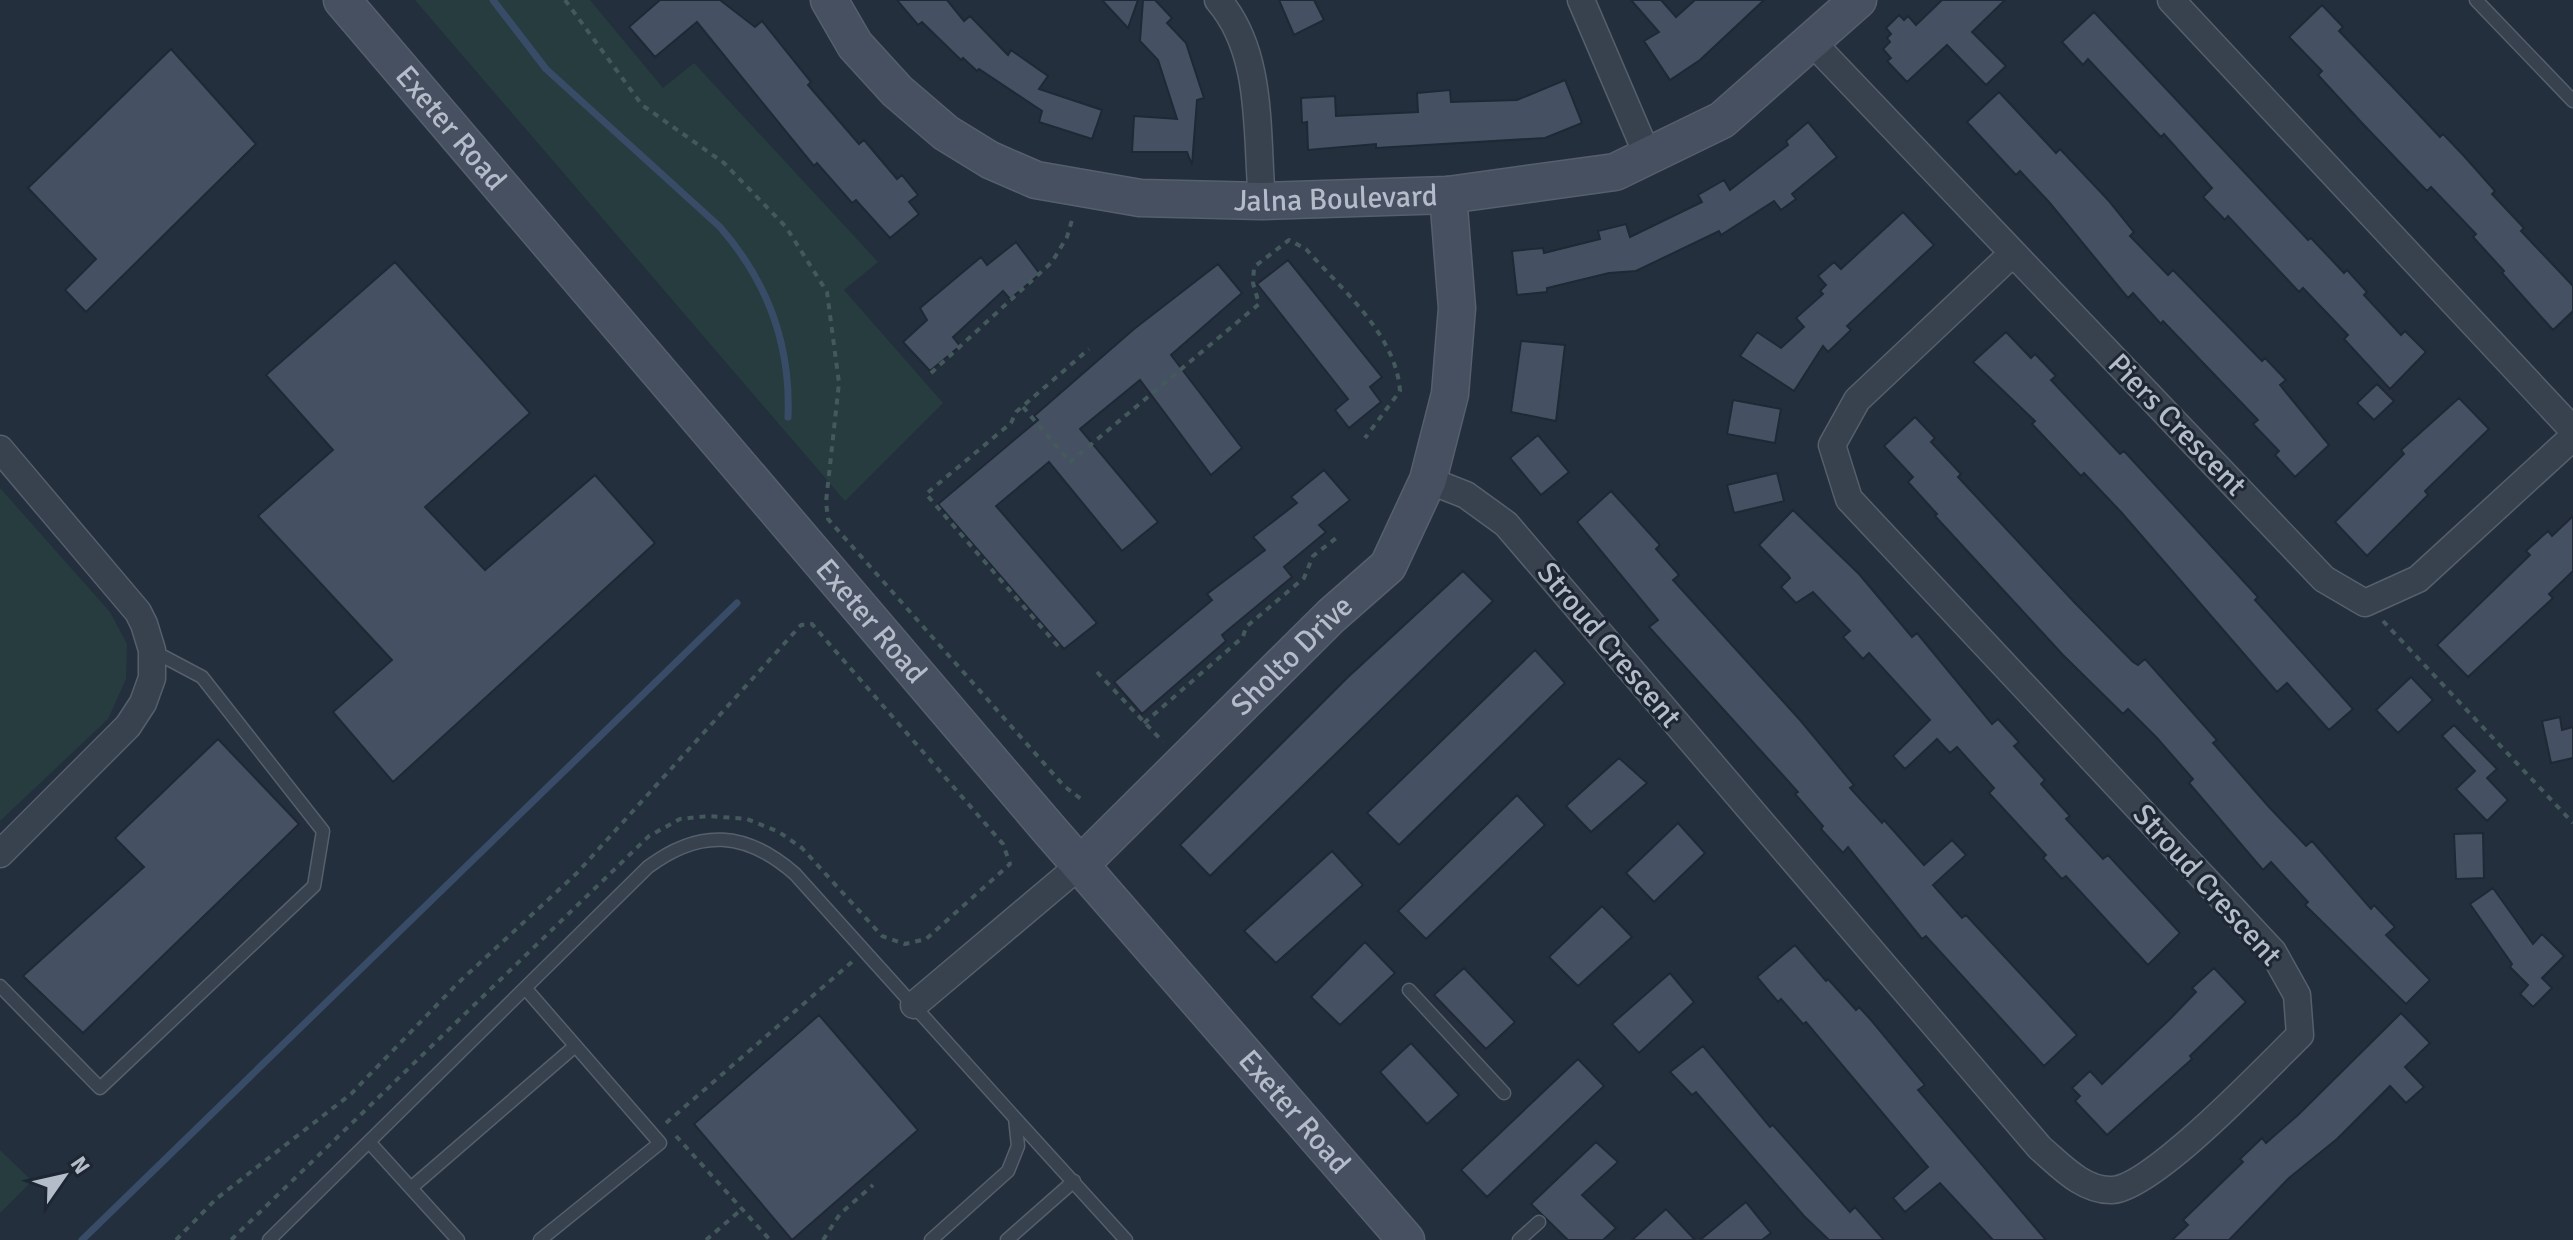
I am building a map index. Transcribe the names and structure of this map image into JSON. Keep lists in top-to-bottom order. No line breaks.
{"streets":{"street":["Exeter Road","Jalna Boulevard","Piers Crescent","Stroud Crescent","Sholto Drive"]},"crossings":[["Exeter Road","Sholto Drive"],["Jalna Boulevard","Piers Crescent"],["Jalna Boulevard","Sholto Drive"],["Piers Crescent","Stroud Crescent"],["Stroud Crescent","Sholto Drive"]],"north":"top right"}
